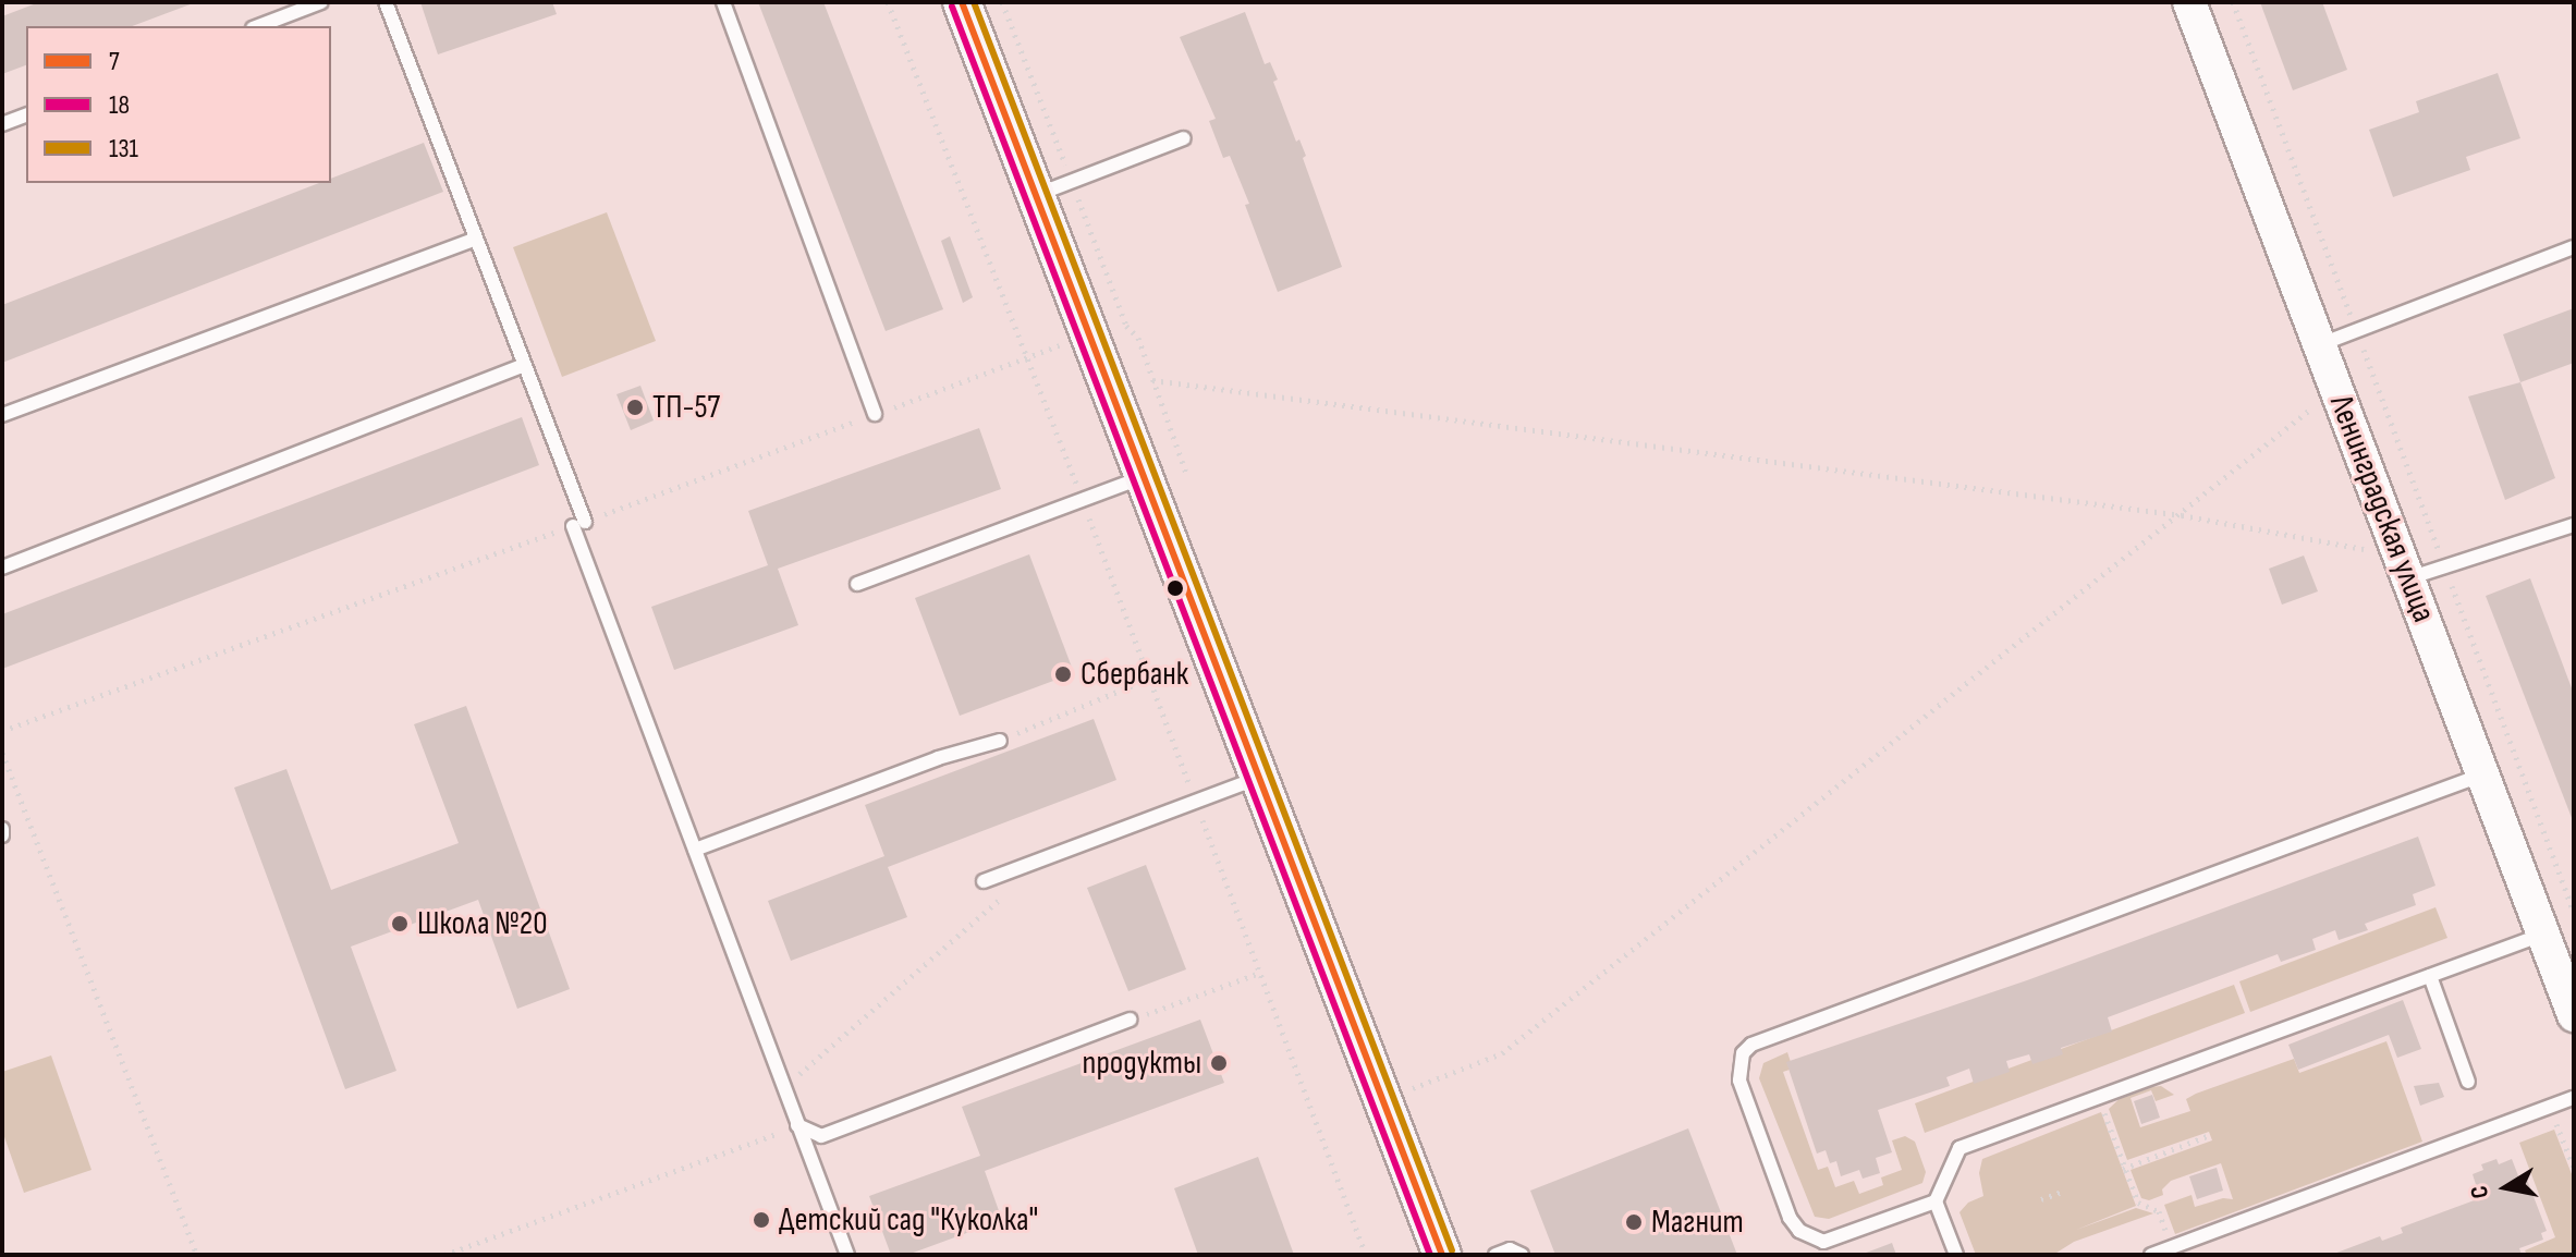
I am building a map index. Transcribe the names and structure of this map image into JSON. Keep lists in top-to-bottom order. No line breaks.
{"streets":{"street":["Ленинградская улица"]},"places":["ТП-57","Сбербанк","Школа №20","продукты","Детский сад \"Куколка\"","Магнит"],"lines":["transit line 7","transit line 131","transit line 18"],"legend":["7","18","131"],"north":"left"}
